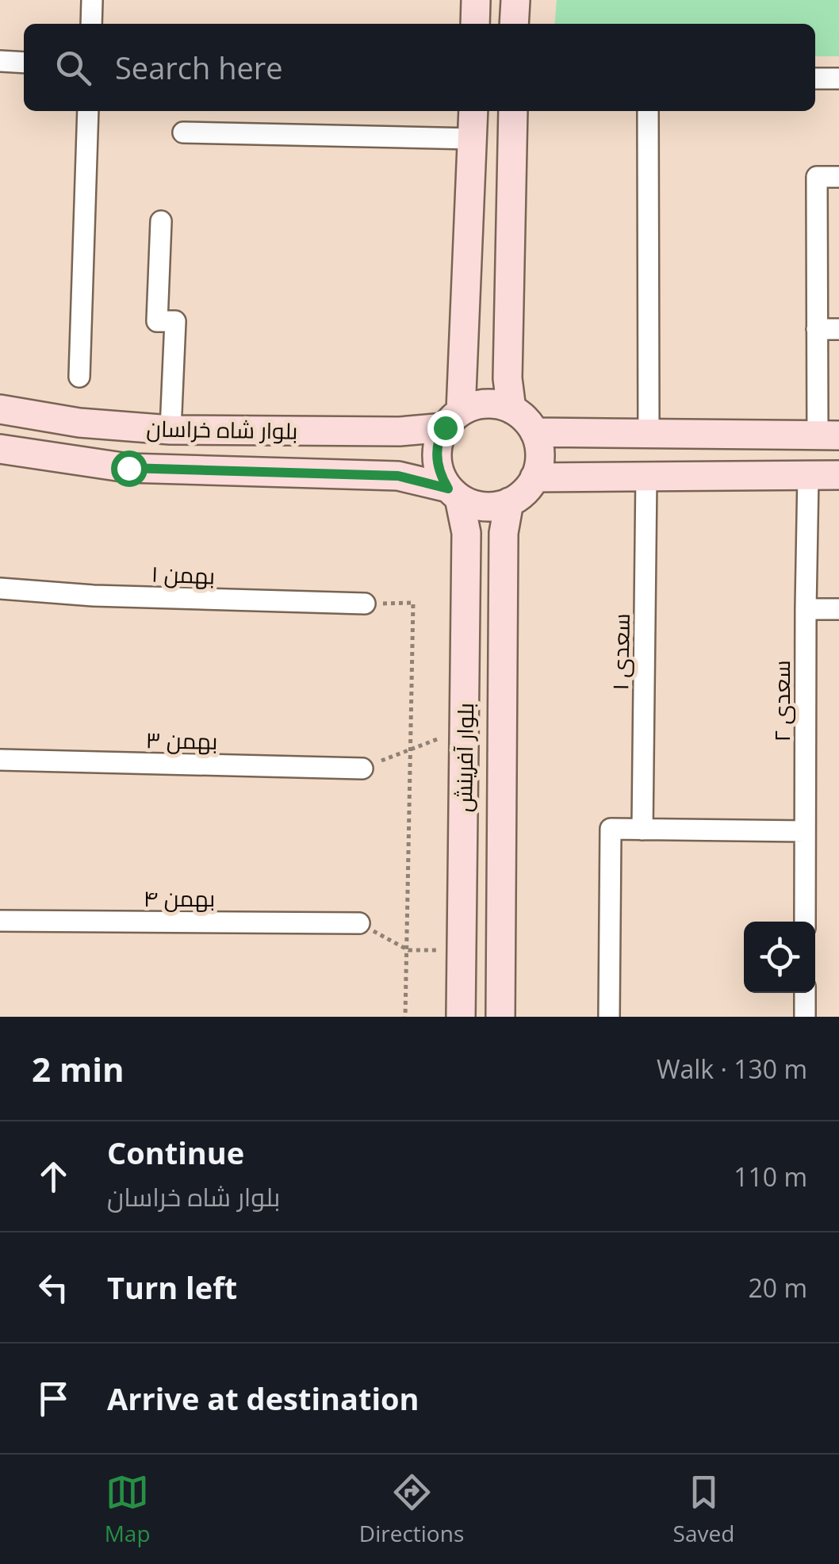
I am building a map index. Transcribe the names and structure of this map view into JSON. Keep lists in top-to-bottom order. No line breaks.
{"streets":{"main road":["بلوار شاه خراسان","بلوار آفرینش"],"street":["بهمن ۱","سعدی ۱","سعدی ۲","بهمن ۳","بهمن ۴"]},"crossings":[["بلوار شاه خراسان","بلوار آفرینش"]],"page":{"search":"Search here","heading":["2 min","Walk · 130 m"],"list":[["Continue","بلوار شاه خراسان","110 m"],["Turn left","20 m"],"Arrive at destination"],"nav":["Map","Directions","Saved"]}}
